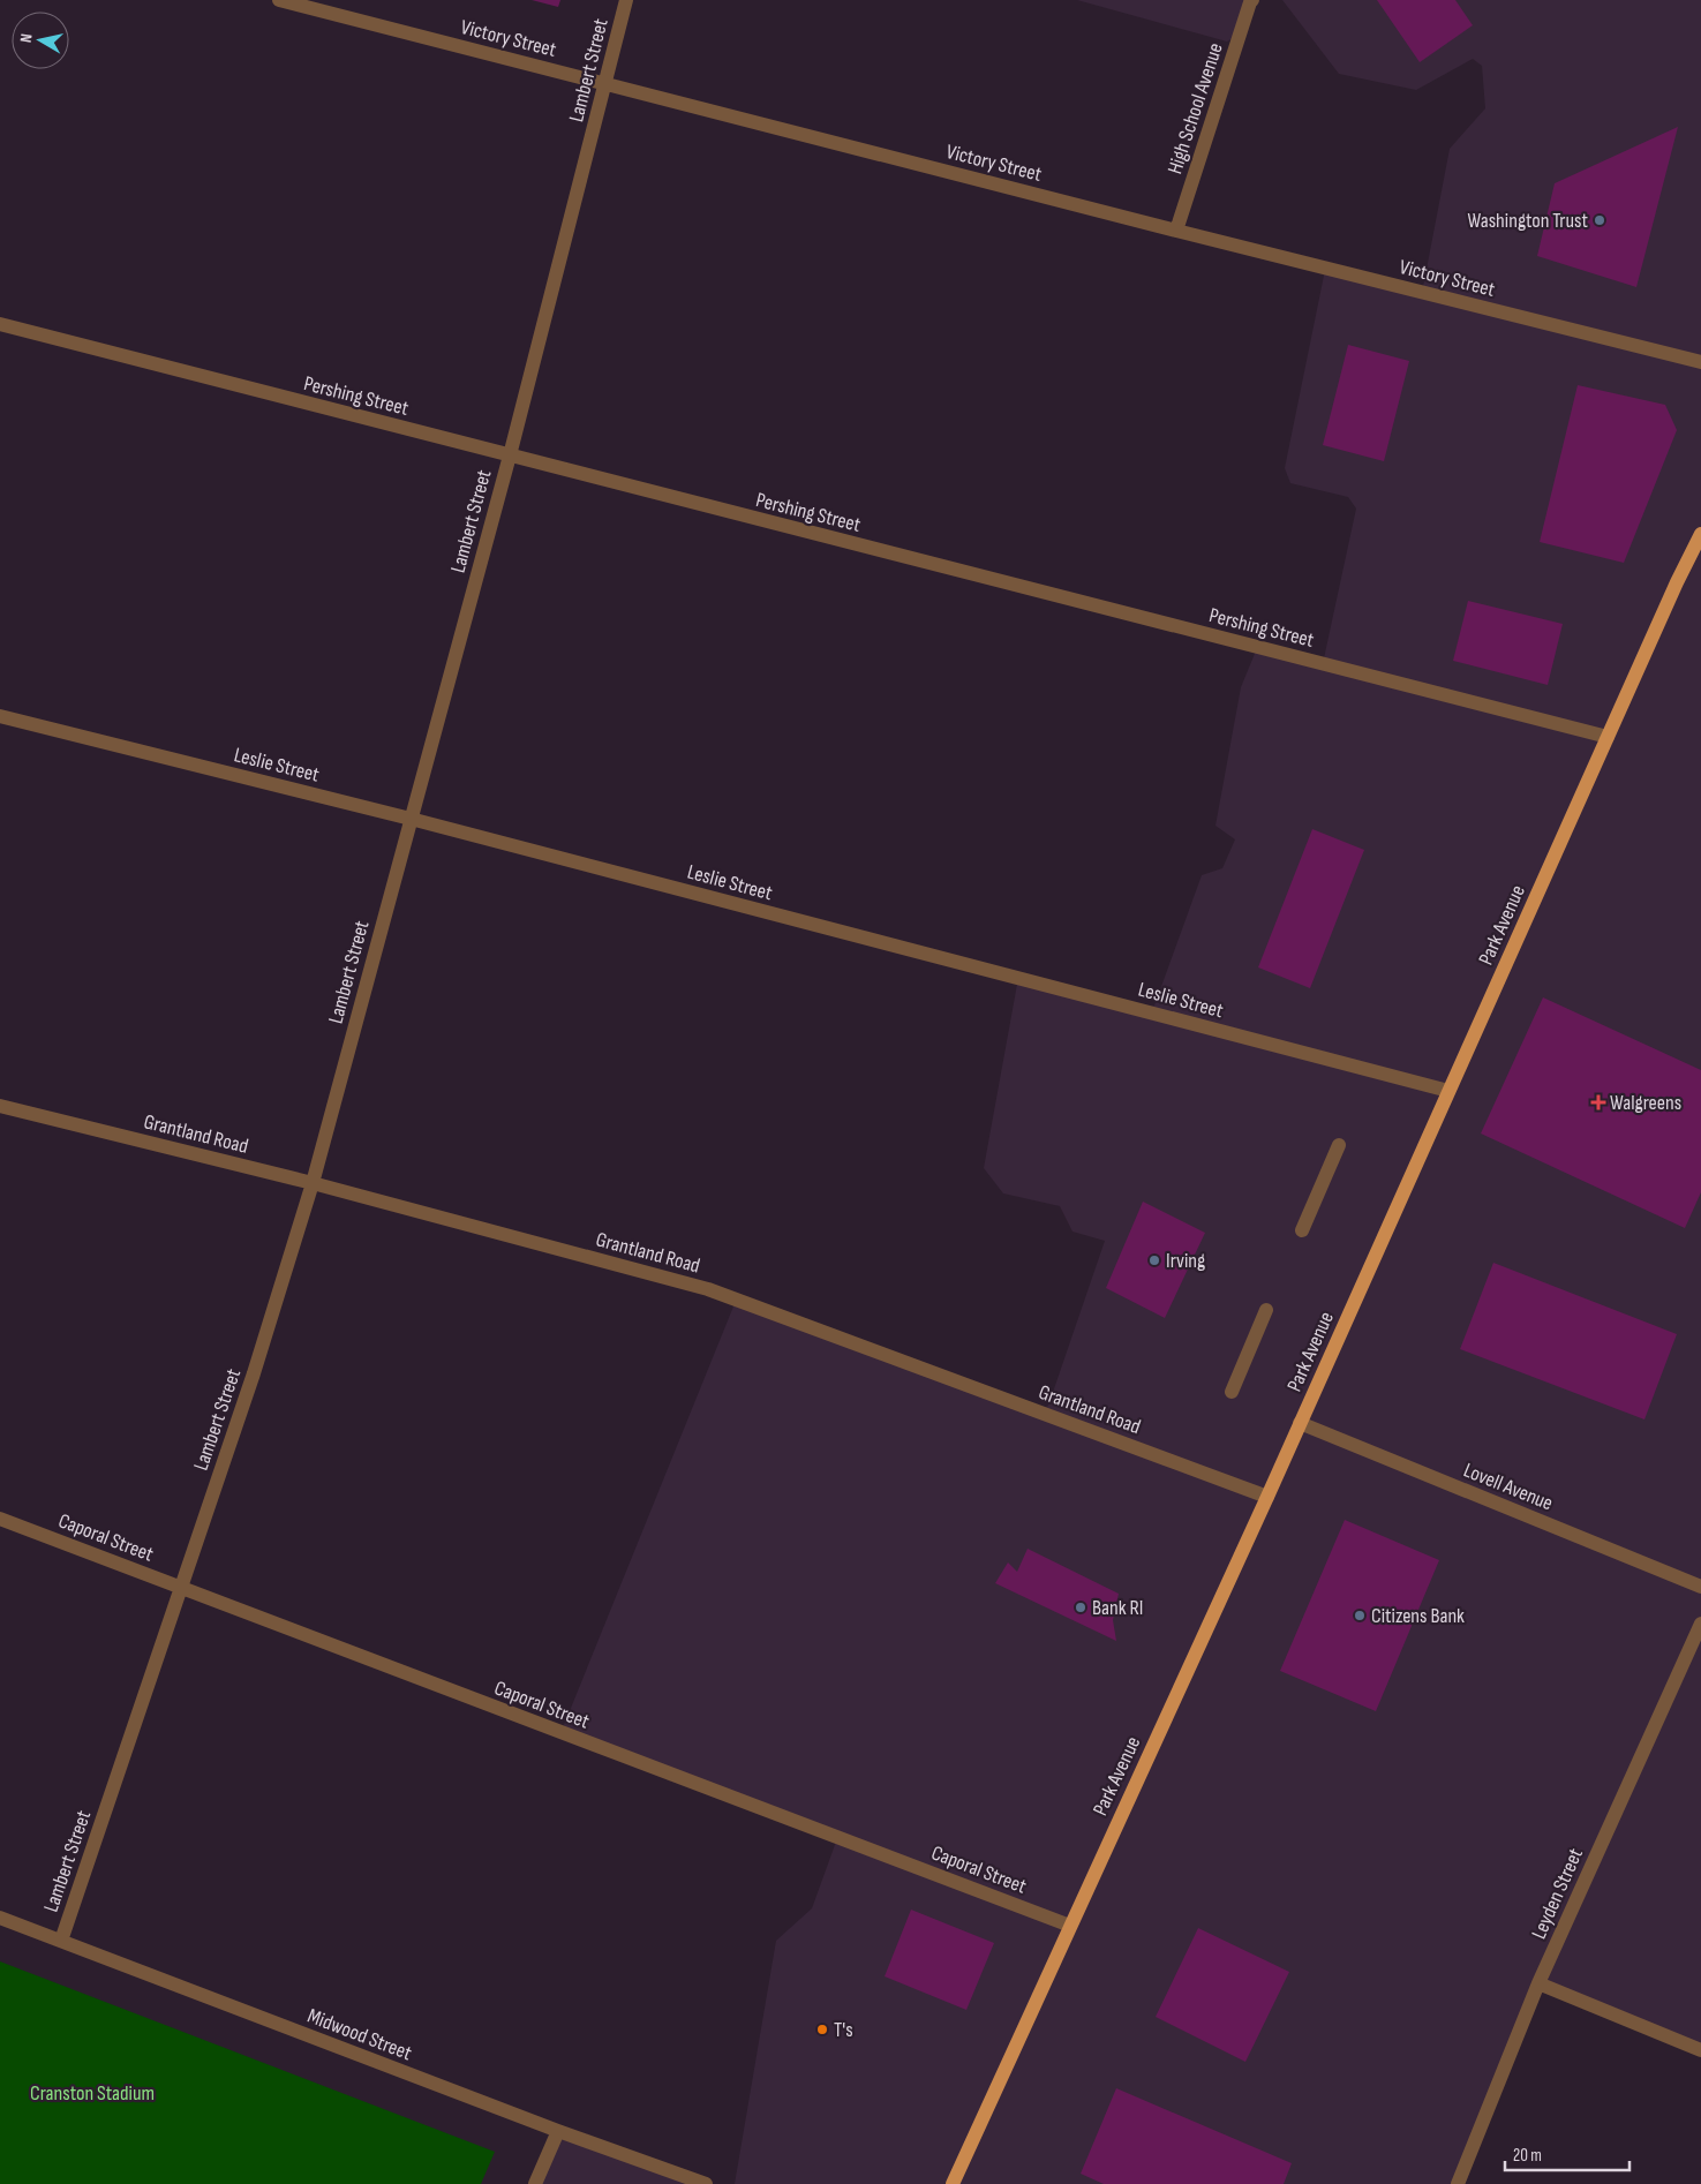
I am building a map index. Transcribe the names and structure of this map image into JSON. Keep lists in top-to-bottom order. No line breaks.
{"streets":{"main road":["Park Avenue"],"street":["Victory Street","Lambert Street","High School Avenue","Pershing Street","Leslie Street","Grantland Road","Lovell Avenue","Caporal Street","Leyden Street","Midwood Street"]},"crossings":[["Victory Street","Lambert Street"],["Victory Street","High School Avenue"],["Lambert Street","Pershing Street"],["Lambert Street","Leslie Street"],["Lambert Street","Grantland Road"],["Lambert Street","Caporal Street"],["Lambert Street","Midwood Street"],["Pershing Street","Park Avenue"],["Leslie Street","Park Avenue"],["Park Avenue","Grantland Road"],["Park Avenue","Lovell Avenue"],["Park Avenue","Caporal Street"]],"parks":["Cranston Stadium"],"places":{"other":["Washington Trust","Irving","Bank RI","Citizens Bank","T's"],"health":["Walgreens"]},"scale_bar":"20 m","north":"left"}
